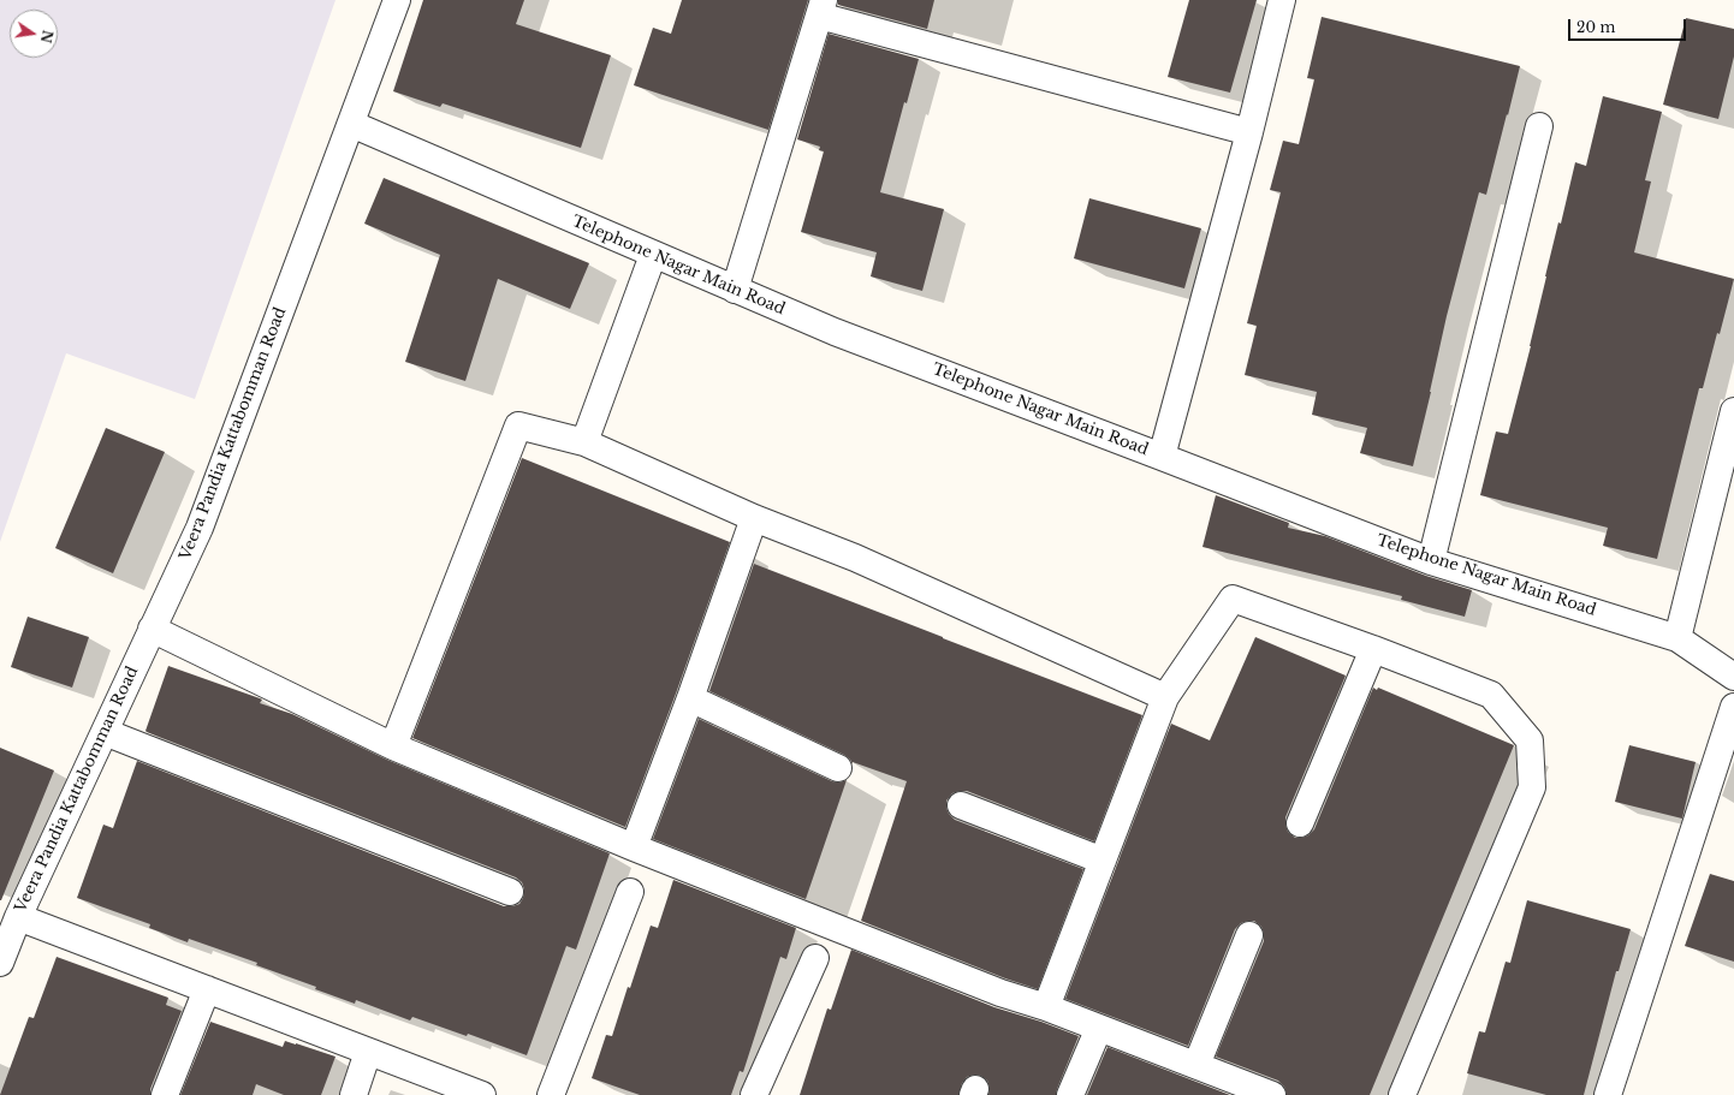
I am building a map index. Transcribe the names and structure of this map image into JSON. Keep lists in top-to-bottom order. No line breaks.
{"streets":{"street":["Telephone Nagar Main Road","Veera Pandia Kattabomman Road"]},"crossings":[["Telephone Nagar Main Road","Veera Pandia Kattabomman Road"]],"scale_bar":"20 m","north":"right"}
